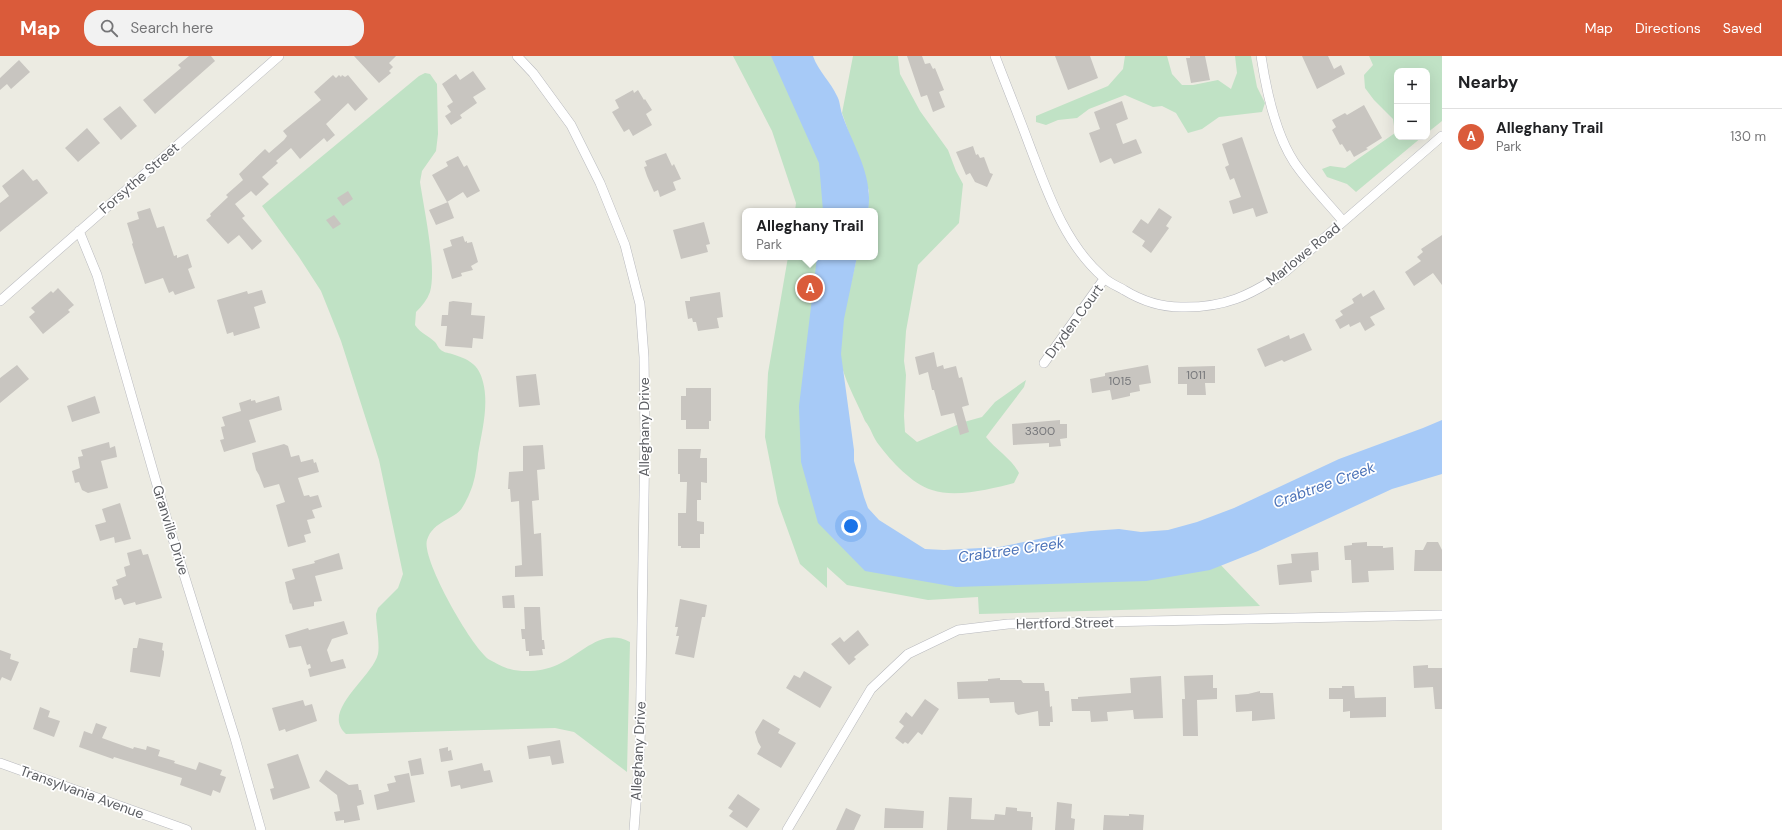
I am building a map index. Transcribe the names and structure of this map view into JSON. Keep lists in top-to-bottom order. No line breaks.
{"streets":{"street":["Forsythe Street","Marlowe Road","Dryden Court","Alleghany Drive","Granville Drive","Hertford Street","Transylvania Avenue"]},"crossings":[["Forsythe Street","Granville Drive"],["Marlowe Road","Dryden Court"]],"water":["Crabtree Creek"],"house_numbers":["1011","1015","3300"],"page":{"header":"Map","search":"Search here","nav":["Map","Directions","Saved"],"heading":"Nearby","map_buttons":["+","−"],"list":[{"mark":"A","name":"Alleghany Trail","note":"Park","value":"130 m"}],"popup":["Alleghany Trail","Park"],"pins":"A"}}
